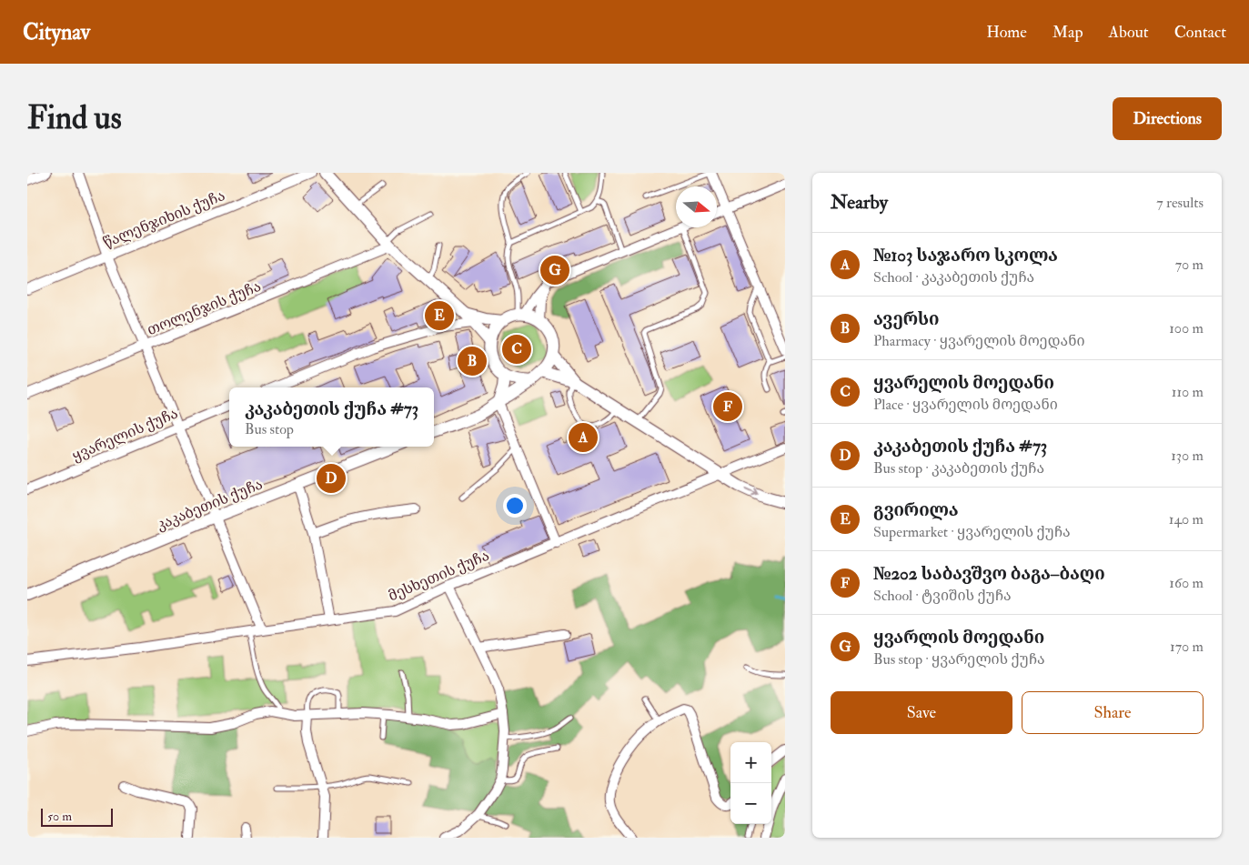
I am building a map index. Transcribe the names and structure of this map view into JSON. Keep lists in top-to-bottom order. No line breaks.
{"streets":{"street":["წალენჯიხის ქუჩა","თოლენჯის ქუჩა","ყვარელის ქუჩა","კაკაბეთის ქუჩა","მესხეთის ქუჩა"]},"scale_bar":"50 m","north":"right","page":{"header":"Citynav","nav":["Home","Map","About","Contact"],"buttons":["Directions",["Save","Share"]],"title":"Find us","heading":["Nearby","7 results"],"list":[{"mark":"A","name":"№103 საჯარო სკოლა","note":"School · კაკაბეთის ქუჩა","value":"70 m"},{"mark":"B","name":"ავერსი","note":"Pharmacy · ყვარელის მოედანი","value":"100 m"},{"mark":"C","name":"ყვარელის მოედანი","note":"Place · ყვარელის მოედანი","value":"110 m"},{"mark":"D","name":"კაკაბეთის ქუჩა #73","note":"Bus stop · კაკაბეთის ქუჩა","value":"130 m"},{"mark":"E","name":"გვირილა","note":"Supermarket · ყვარელის ქუჩა","value":"140 m"},{"mark":"F","name":"№202 საბავშვო ბაგა–ბაღი","note":"School · ტვიშის ქუჩა","value":"160 m"},{"mark":"G","name":"ყვარლის მოედანი","note":"Bus stop · ყვარელის ქუჩა","value":"170 m"}],"pins":["G","E","C","B","F","A","D"],"popup":["კაკაბეთის ქუჩა #73","Bus stop"],"map_buttons":["+","−"],"scale":"50 m"}}
